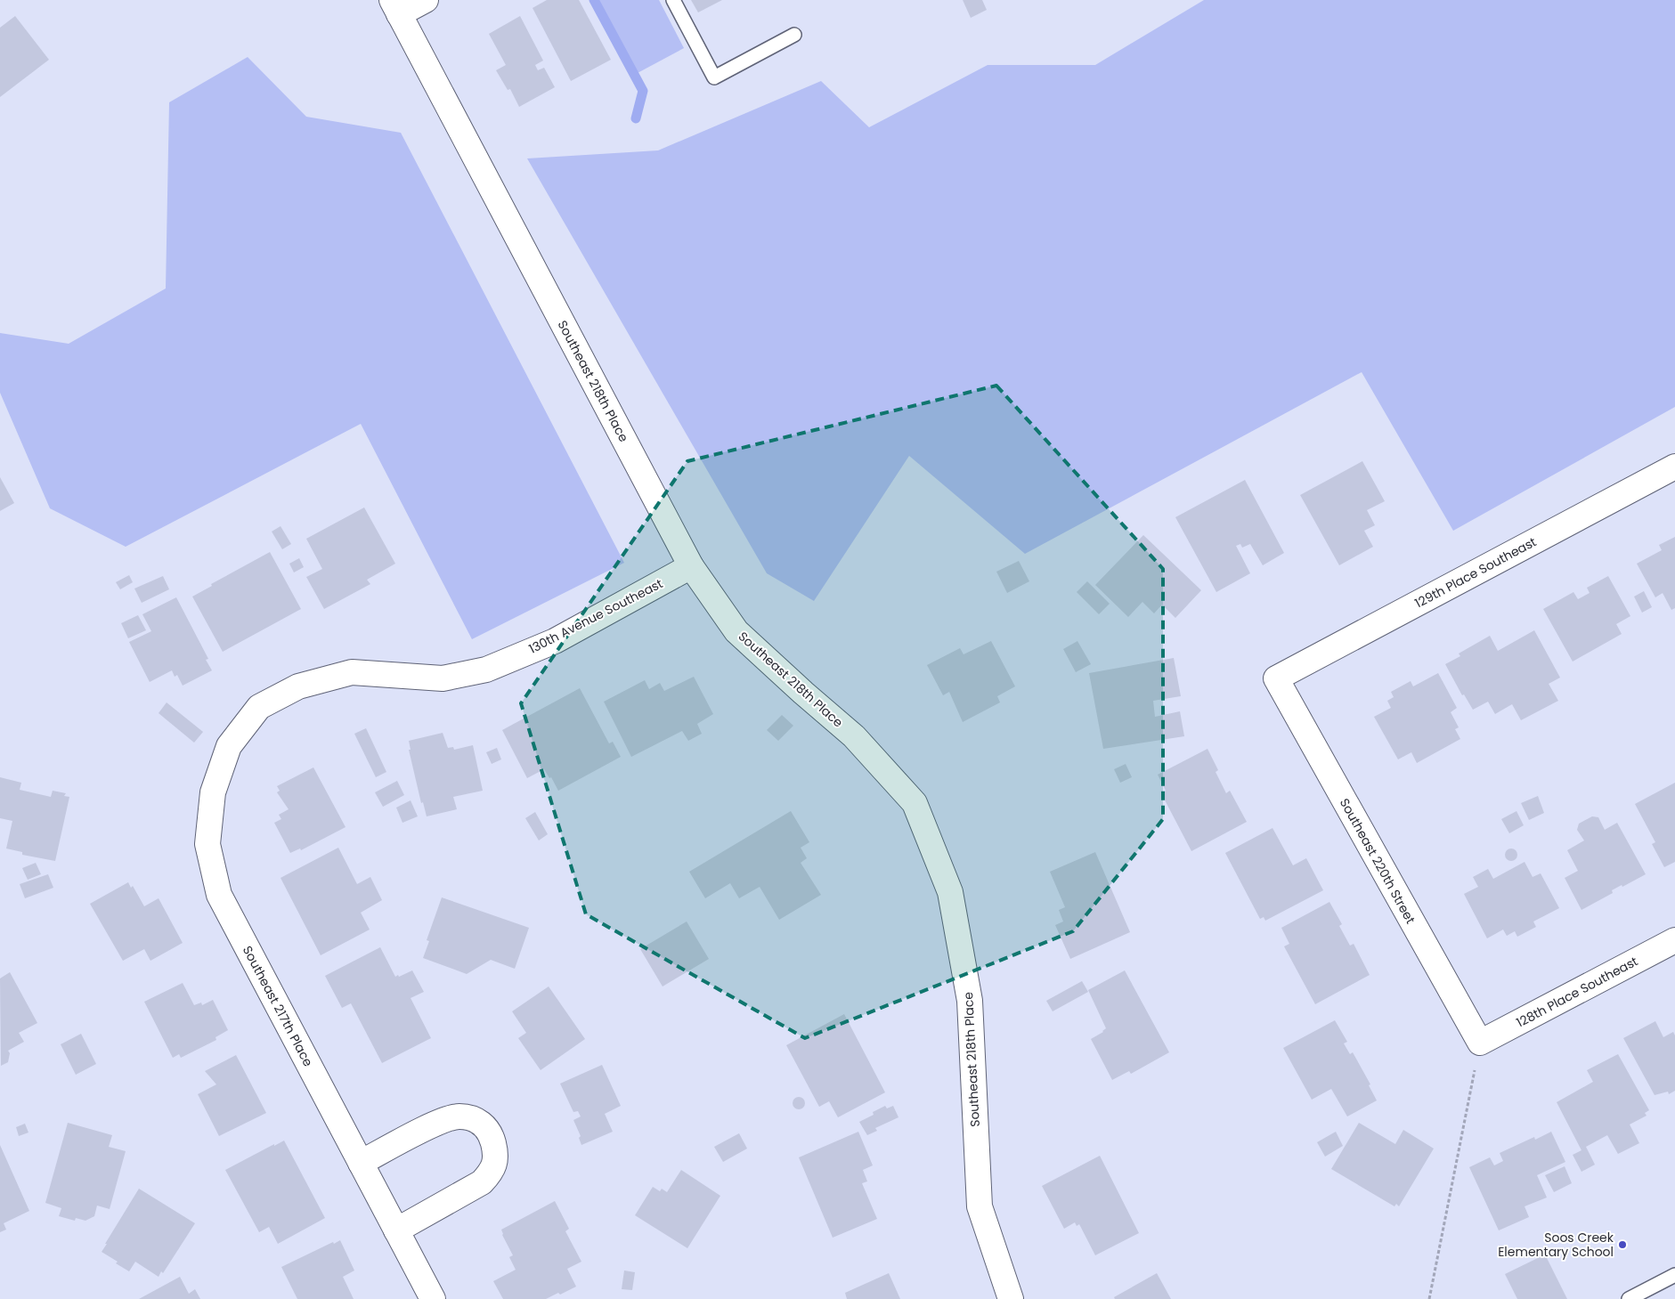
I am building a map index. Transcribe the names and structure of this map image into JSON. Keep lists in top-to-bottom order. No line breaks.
{"streets":{"street":["Southeast 218th Place","129th Place Southeast","130th Avenue Southeast","Southeast 220th Street","128th Place Southeast","Southeast 217th Place"]},"crossings":[["Southeast 218th Place","130th Avenue Southeast"],["129th Place Southeast","Southeast 220th Street"],["130th Avenue Southeast","Southeast 217th Place"],["Southeast 220th Street","128th Place Southeast"]],"places":["Soos Creek Elementary School"]}
